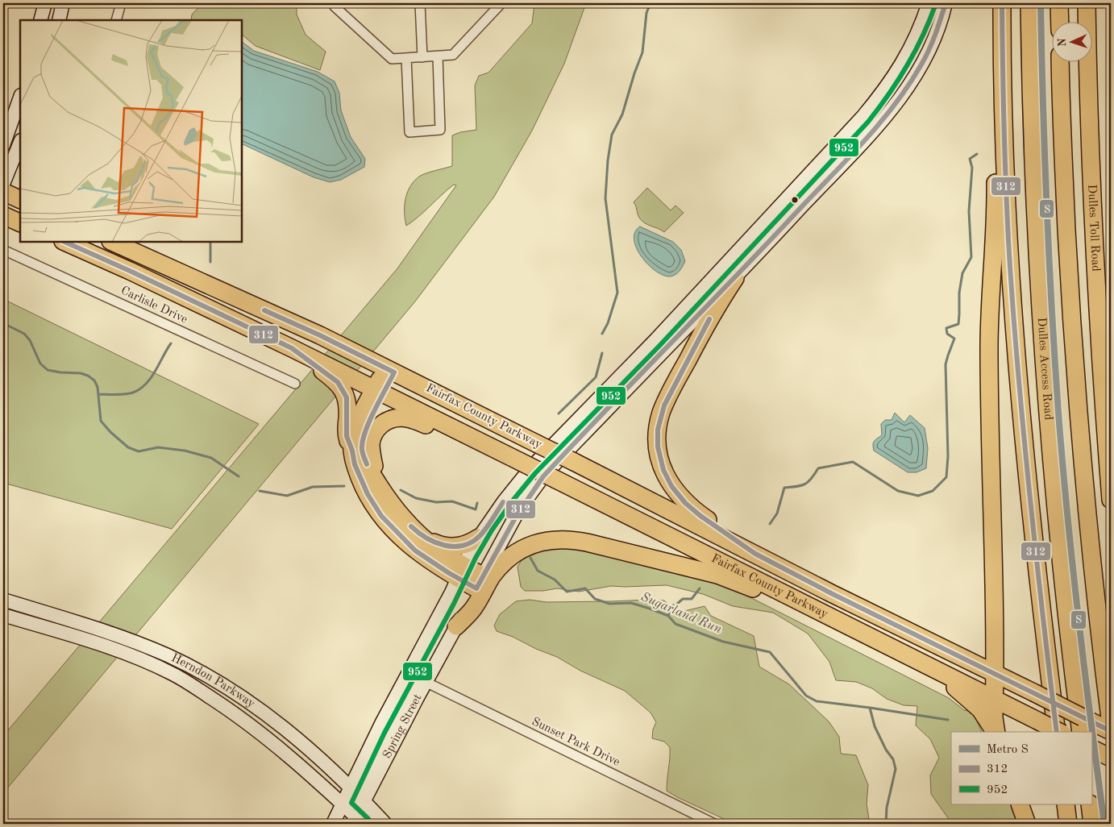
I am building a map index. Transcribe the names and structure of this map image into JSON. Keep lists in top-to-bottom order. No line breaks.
{"streets":{"highway":["Dulles Toll Road","Dulles Access Road","Fairfax County Parkway"],"main road":["Herndon Parkway","Spring Street"],"street":["Carlisle Drive","Sunset Park Drive"]},"crossings":[["Fairfax County Parkway","Spring Street"],["Herndon Parkway","Spring Street"],["Spring Street","Sunset Park Drive"]],"water":["Sugarland Run"],"lines":["metro line S","transit line 312","transit line 952"],"legend":["Metro S","312","952"],"north":"left"}
